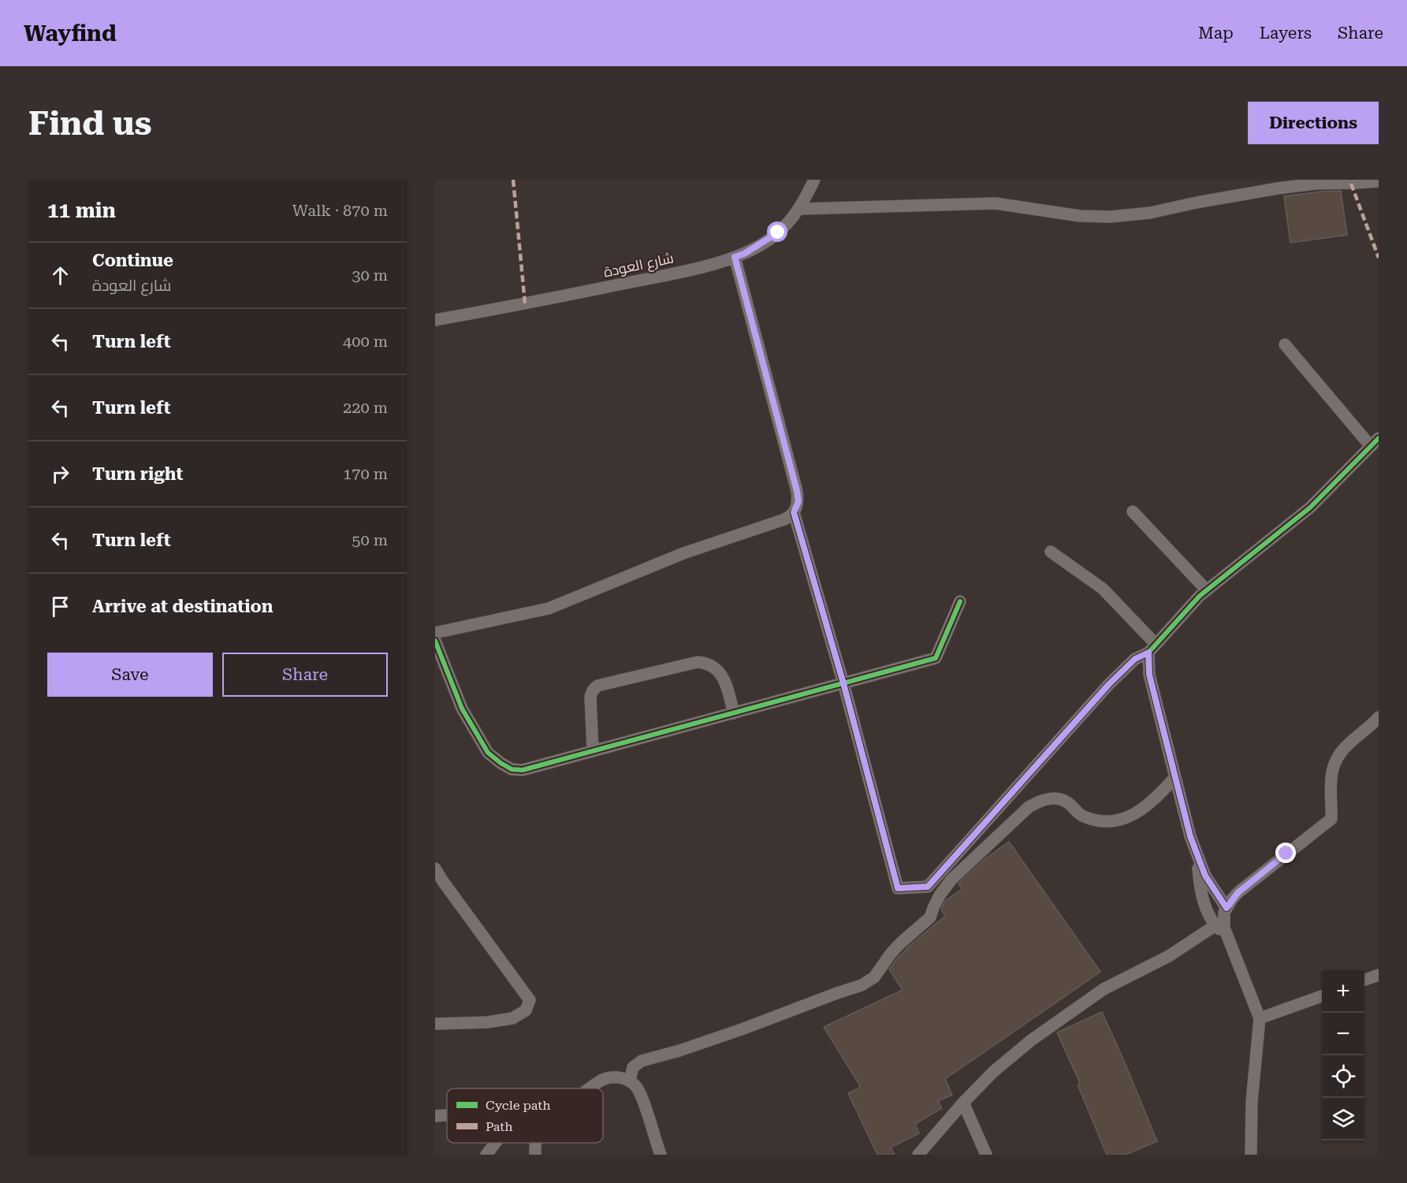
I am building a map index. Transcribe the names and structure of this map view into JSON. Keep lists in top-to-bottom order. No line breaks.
{"streets":{"street":["شارع العودة"]},"legend":["Cycle path","Path"],"page":{"header":"Wayfind","nav":["Map","Layers","Share"],"buttons":["Directions",["Save","Share"]],"title":"Find us","heading":["11 min","Walk · 870 m"],"list":[["Continue","شارع العودة","30 m"],["Turn left","400 m"],["Turn left","220 m"],["Turn right","170 m"],["Turn left","50 m"],"Arrive at destination"],"map_buttons":["+","−"]}}
